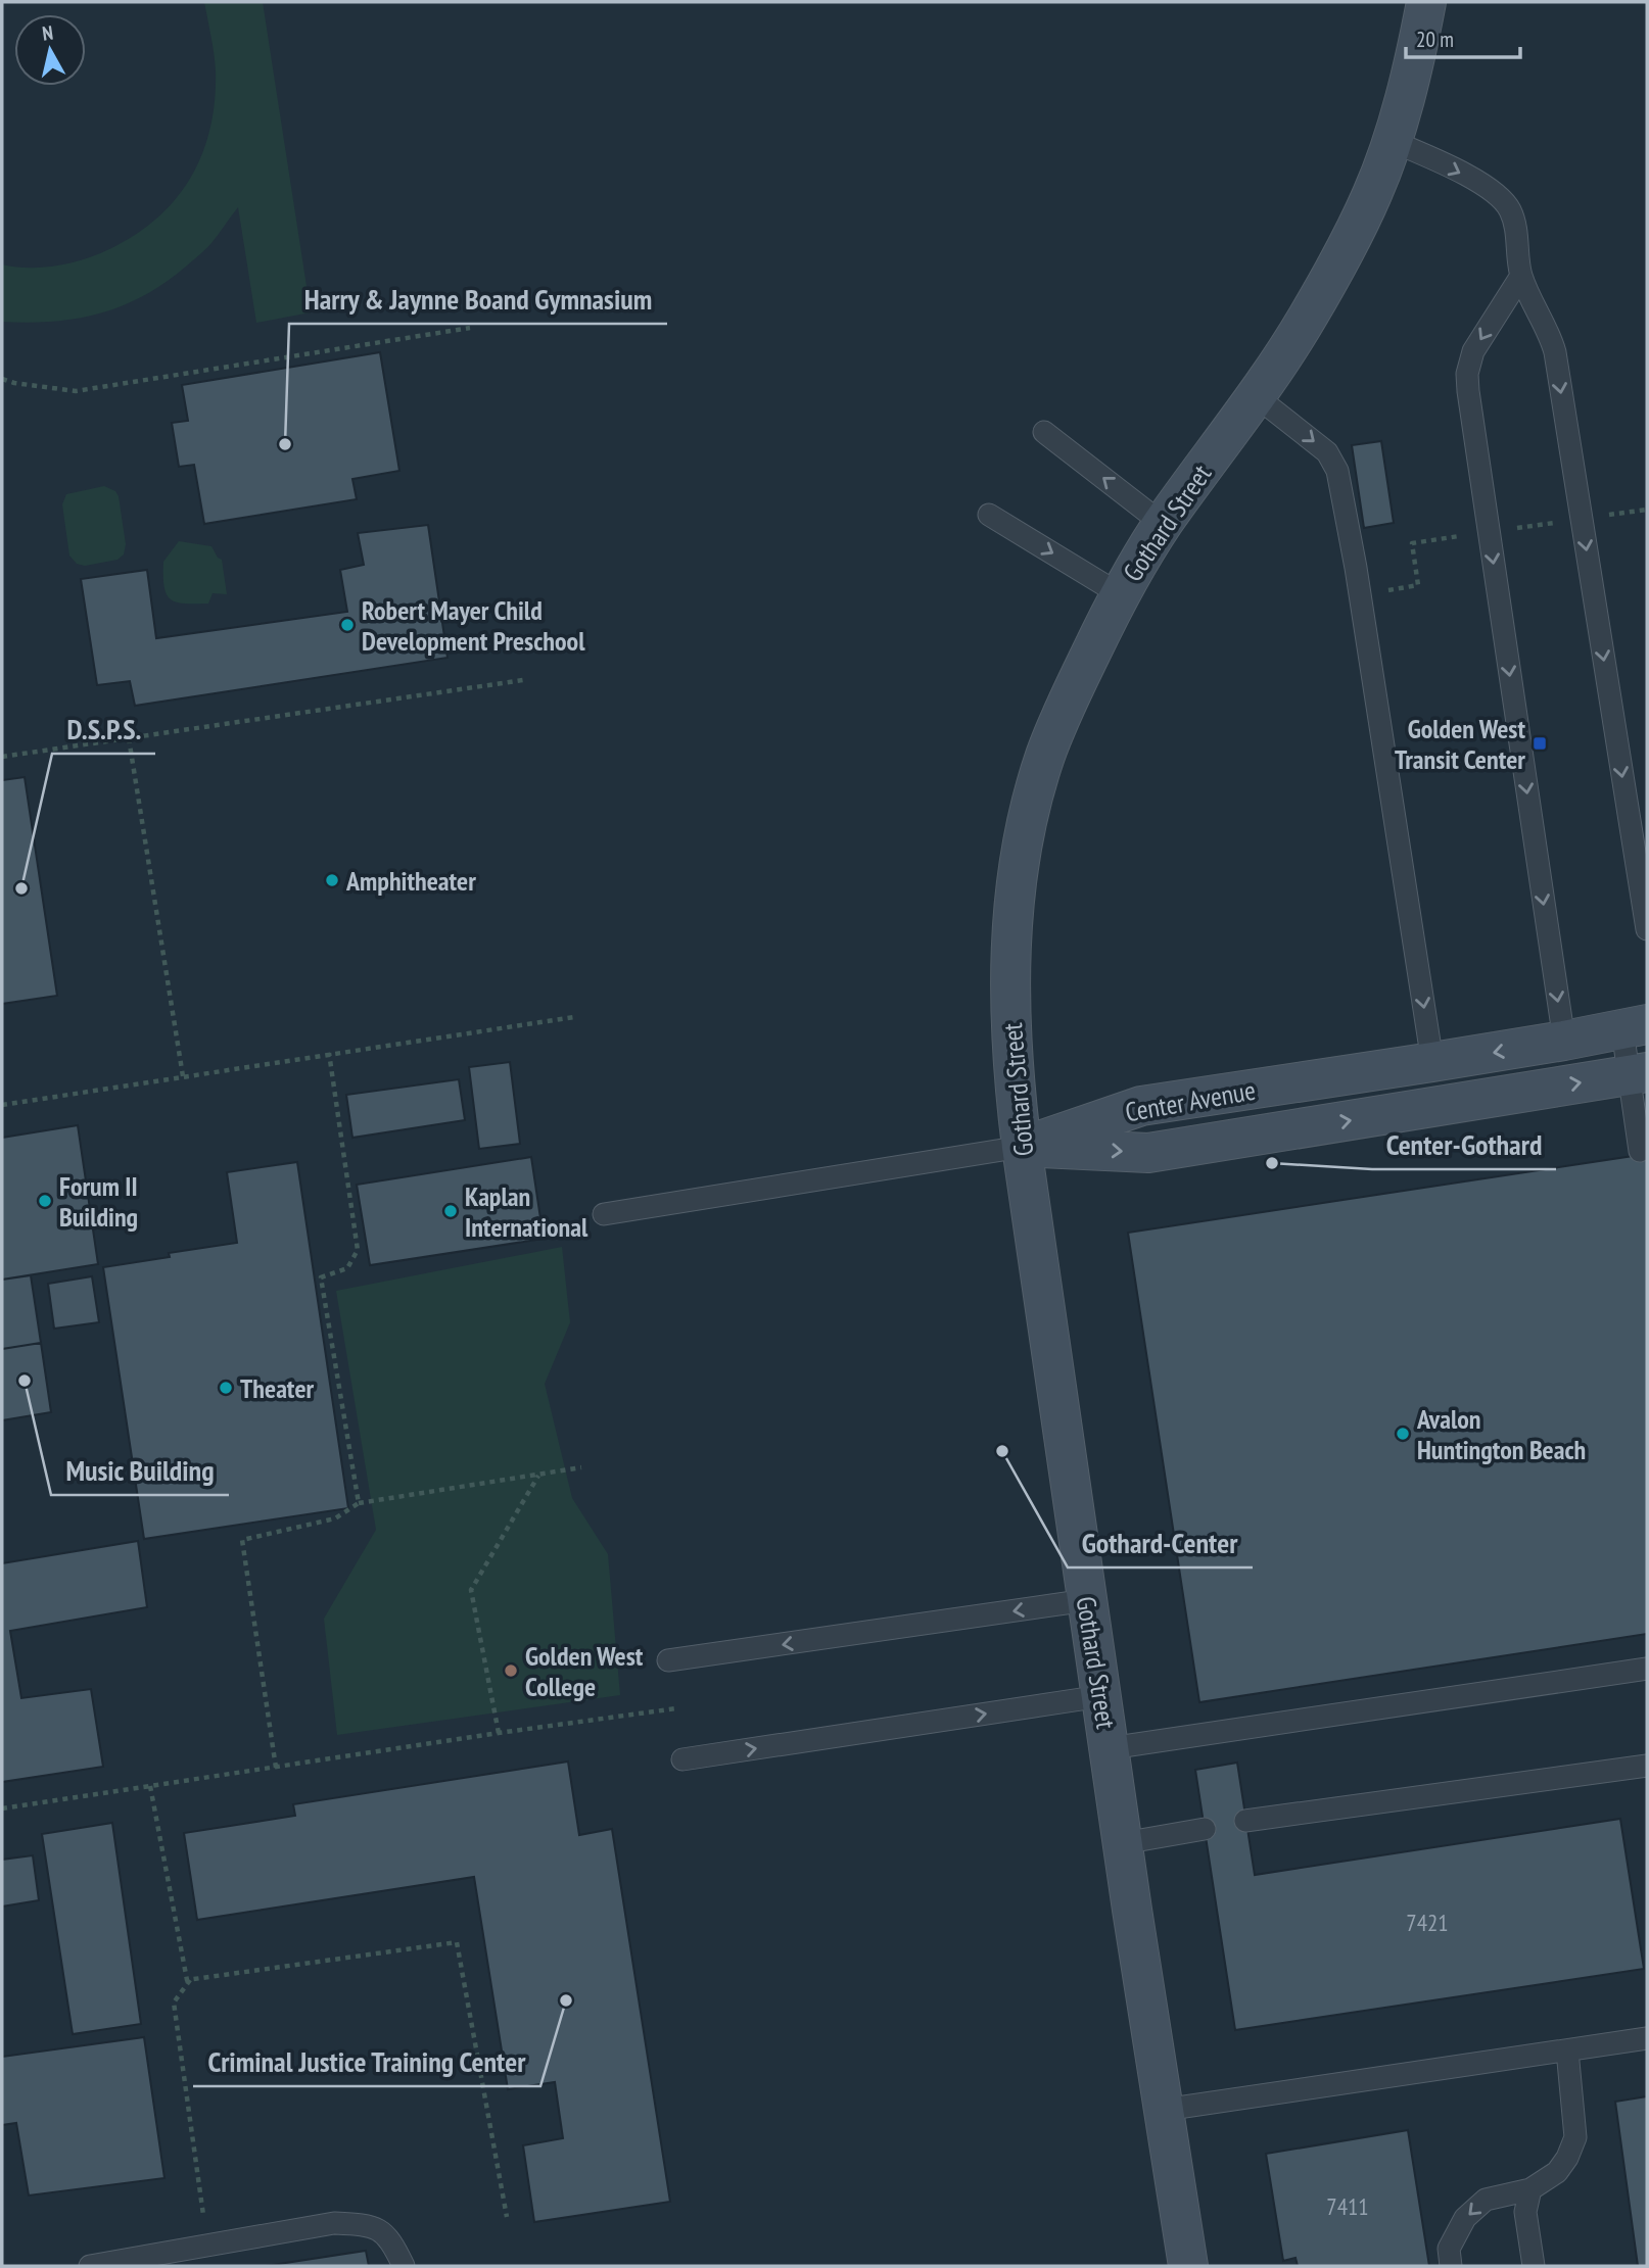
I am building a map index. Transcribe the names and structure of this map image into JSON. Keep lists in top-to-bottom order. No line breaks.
{"streets":{"street":["Gothard Street","Center Avenue"]},"crossings":[["Gothard Street","Center Avenue"]],"places":{"other":["Harry & Jaynne Boand Gymnasium","Robert Mayer Child Development Preschool","Amphitheater","D.S.P.S.","Center-Gothard","Forum II Building","Kaplan International","Music Building","Theater","Avalon Huntington Beach","Gothard-Center","Golden West College","Criminal Justice Training Center"],"transit":["Golden West Transit Center"]},"house_numbers":["7421","7411"],"scale_bar":"20 m","north":"top"}
